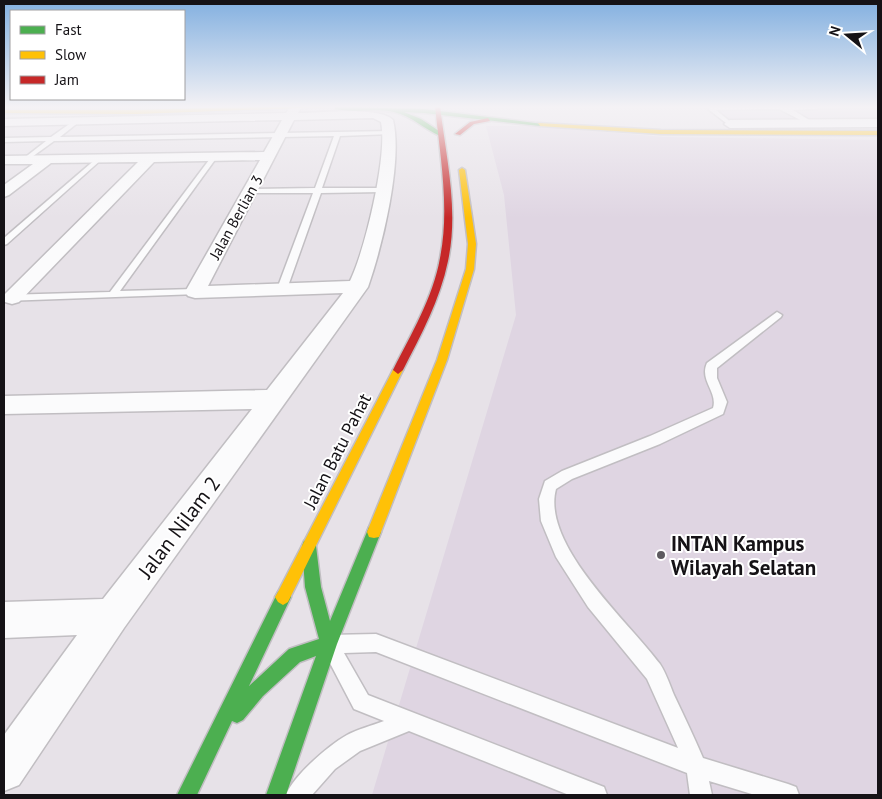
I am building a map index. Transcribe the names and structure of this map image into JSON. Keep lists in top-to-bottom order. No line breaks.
{"streets":{"main road":["Jalan Batu Pahat"],"street":["Jalan Berlian 3","Jalan Nilam 2"]},"places":["INTAN Kampus Wilayah Selatan"],"legend":["Fast","Slow","Jam"],"north":"left"}
